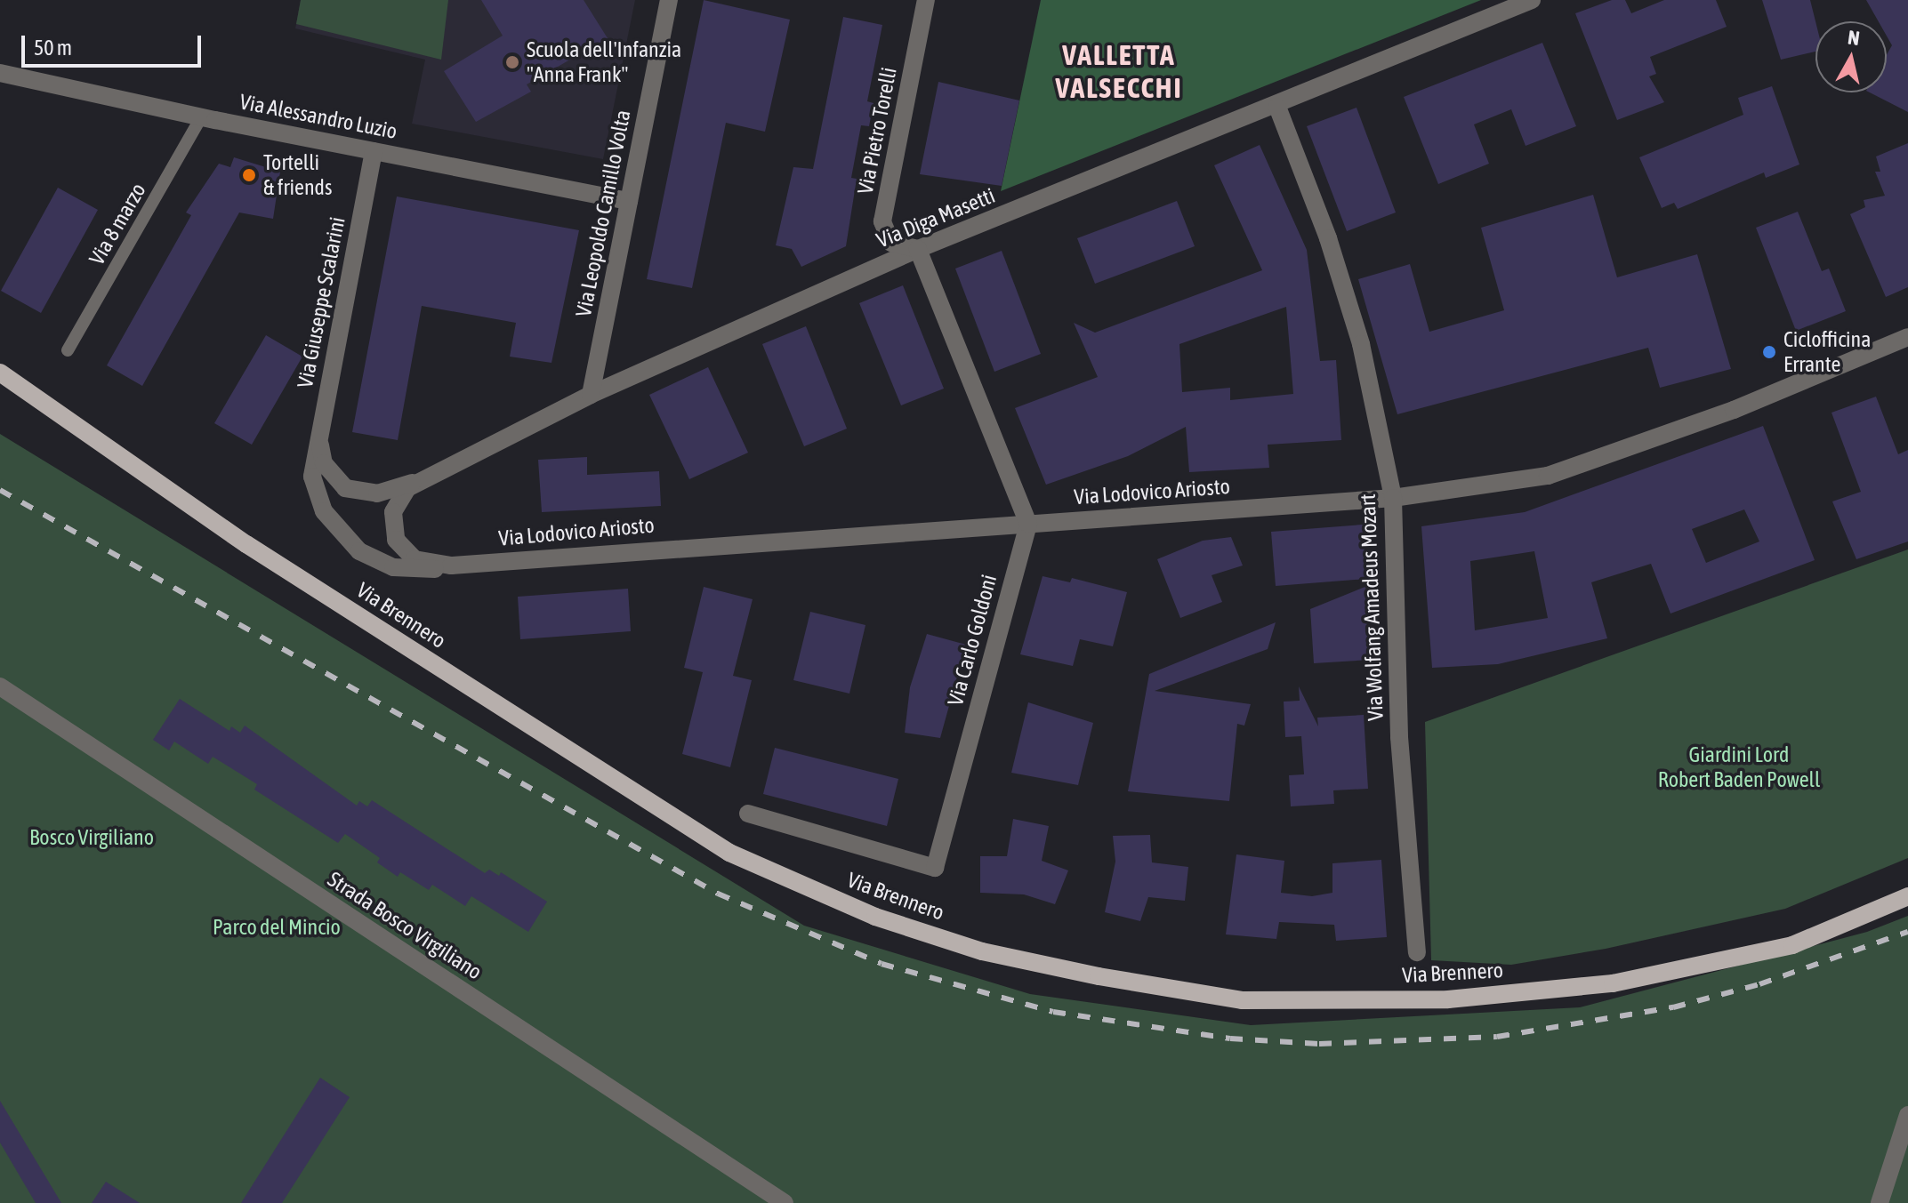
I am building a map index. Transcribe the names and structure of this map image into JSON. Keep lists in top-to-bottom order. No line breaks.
{"streets":{"main road":["Via Brennero"],"street":["Via Alessandro Luzio","Via Pietro Torelli","Via Leopoldo Camillo Volta","Via Diga Masetti","Via Giuseppe Scalarini","Via Lodovico Ariosto","Via Wolfang Amadeus Mozart","Via Carlo Goldoni","Strada Bosco Virgiliano"],"lane":["Via 8 marzo"]},"crossings":[["Via Alessandro Luzio","Via Leopoldo Camillo Volta"],["Via Alessandro Luzio","Via 8 marzo"],["Via Alessandro Luzio","Via Giuseppe Scalarini"],["Via Pietro Torelli","Via Diga Masetti"],["Via Leopoldo Camillo Volta","Via Diga Masetti"],["Via Diga Masetti","Via Lodovico Ariosto"],["Via Diga Masetti","Via Wolfang Amadeus Mozart"],["Via Lodovico Ariosto","Via Wolfang Amadeus Mozart"],["Via Lodovico Ariosto","Via Carlo Goldoni"]],"districts":["VALLETTA VALSECCHI"],"parks":["Giardini Lord Robert Baden Powell","Bosco Virgiliano","Parco del Mincio"],"places":["Scuola dell'Infanzia \"Anna Frank\"","Tortelli & friends","Ciclofficina Errante"],"scale_bar":"50 m","north":"top"}
